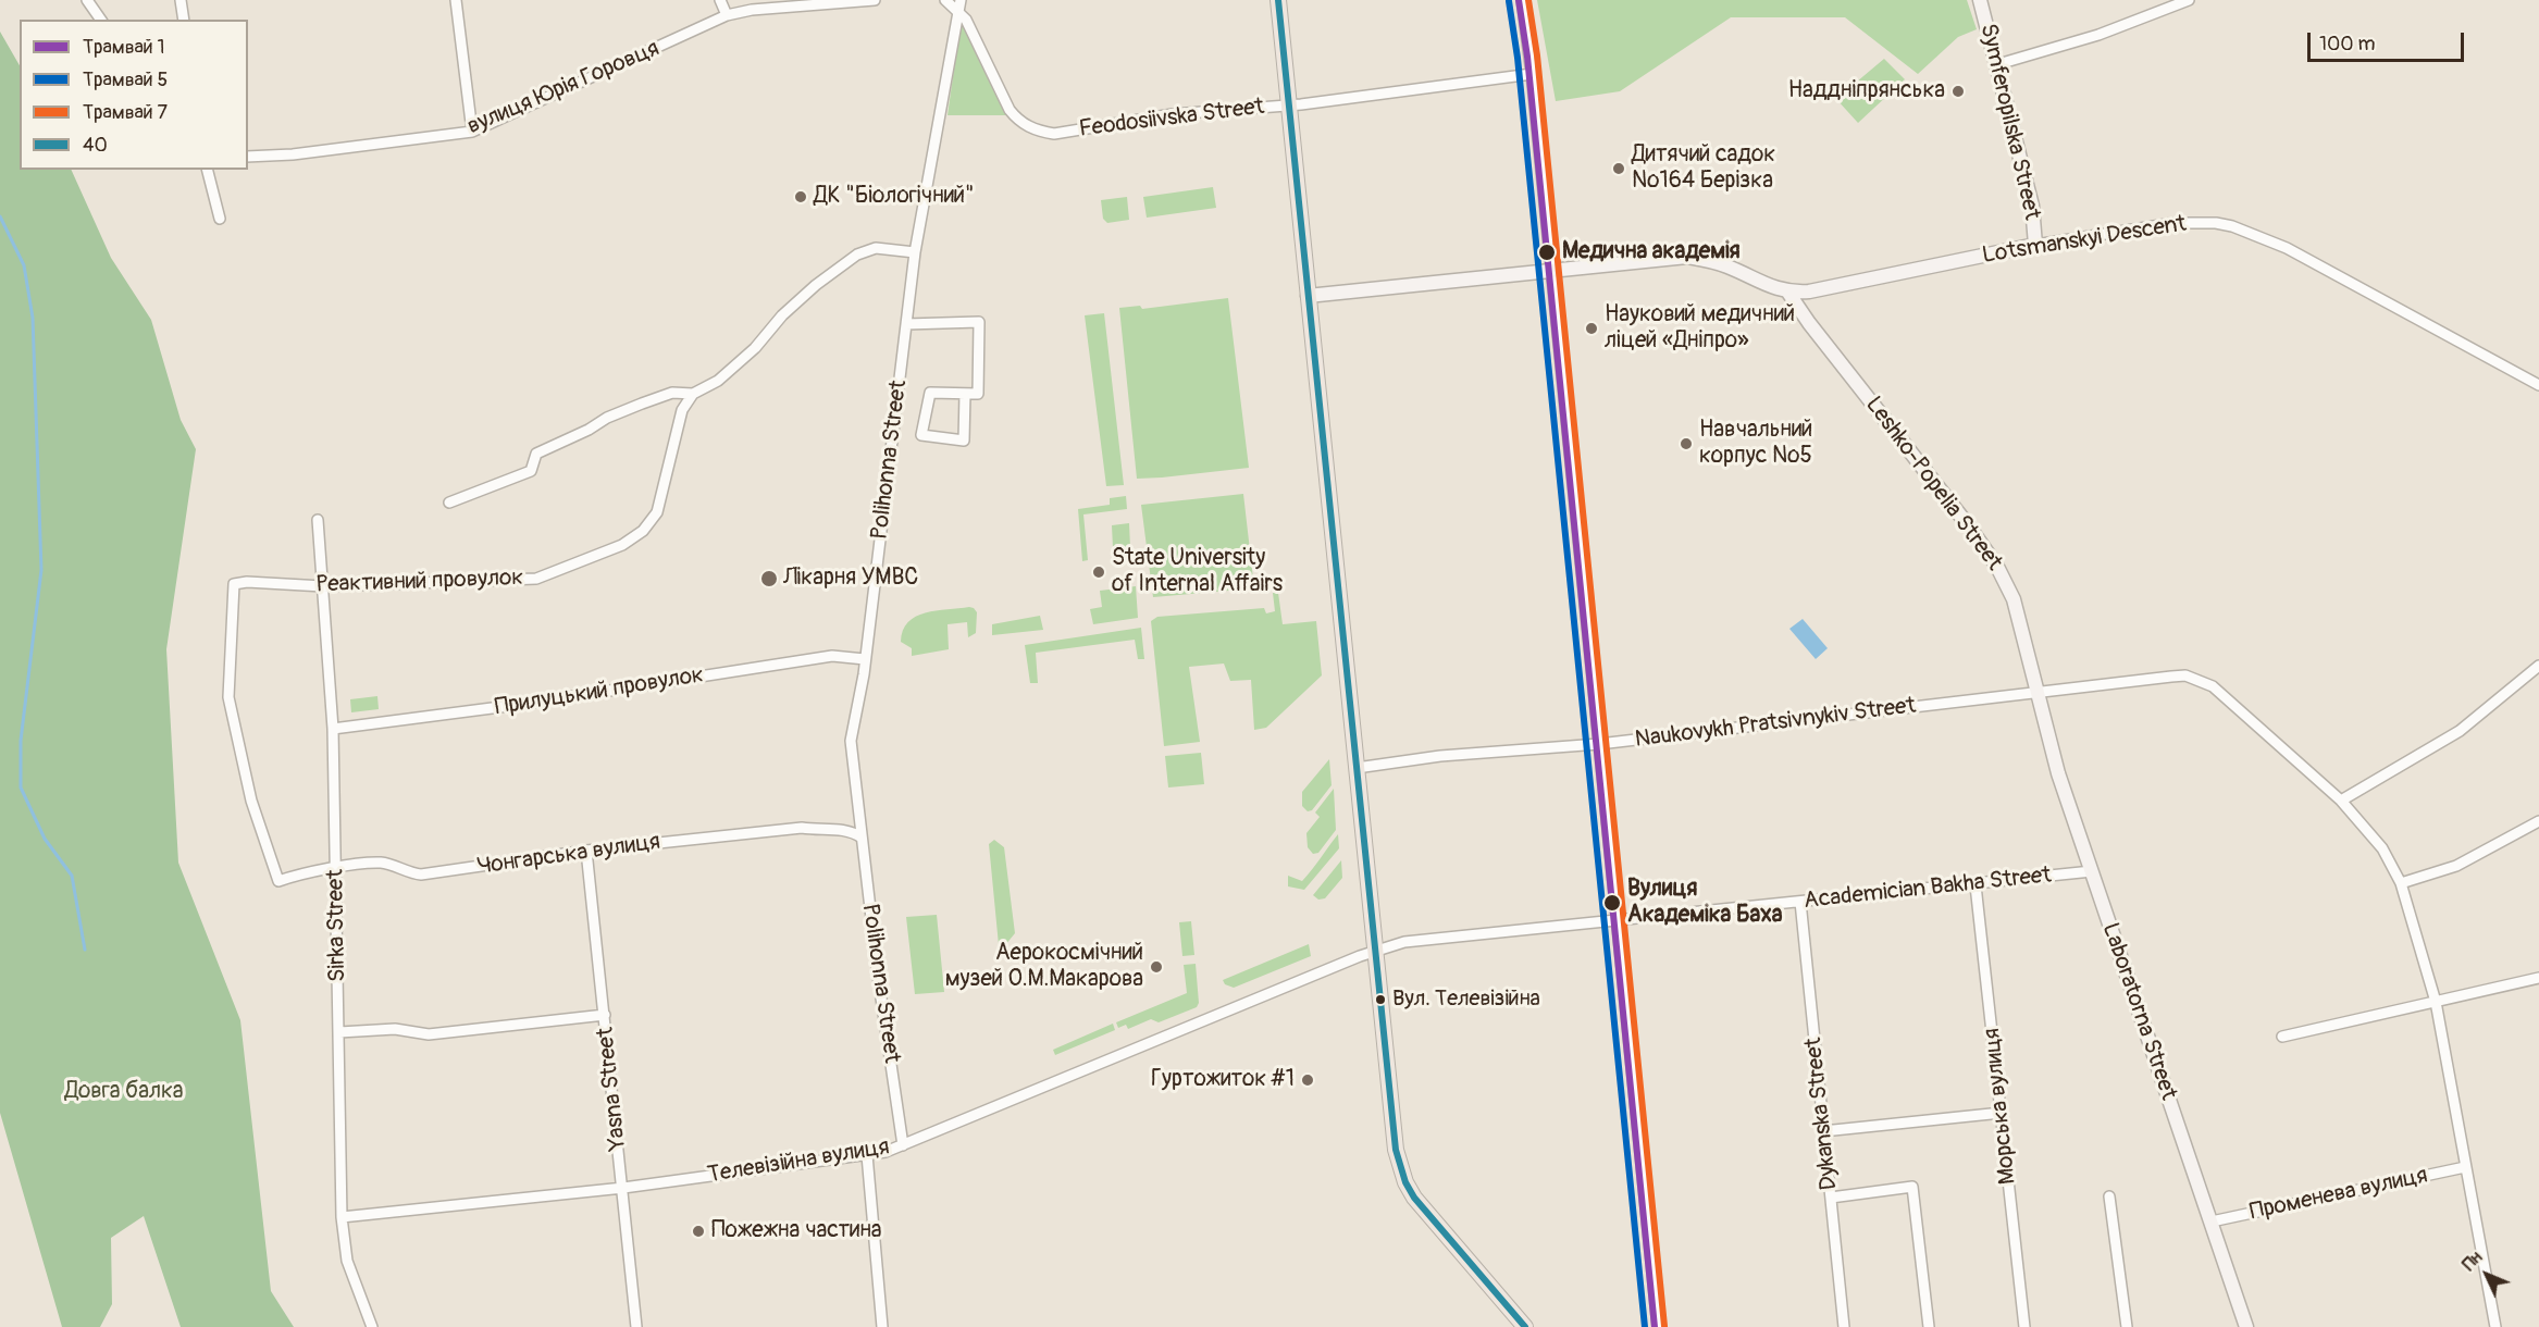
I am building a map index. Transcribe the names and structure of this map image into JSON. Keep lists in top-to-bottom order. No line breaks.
{"streets":{"main road":["Symferopilska Street","Lotsmanskyi Descent","Leshko-Popelia Street","Laboratorna Street"],"street":["вулиця Юрія Горовця","Feodosiivska Street","Polihonna Street","Реактивний провулок","Прилуцький провулок","Naukovykh Pratsivnykiv Street","Чонгарська вулиця","Academician Bakha Street","Sirka Street","Yasna Street","Морська вулиця","Dykanska Street","Телевізійна вулиця","Променева вулиця"]},"crossings":[["Feodosiivska Street","Polihonna Street"],["Symferopilska Street","Lotsmanskyi Descent"],["Lotsmanskyi Descent","Leshko-Popelia Street"],["Polihonna Street","Прилуцький провулок"],["Polihonna Street","Чонгарська вулиця"],["Polihonna Street","Телевізійна вулиця"],["Leshko-Popelia Street","Naukovykh Pratsivnykiv Street"],["Leshko-Popelia Street","Laboratorna Street"],["Реактивний провулок","Чонгарська вулиця"],["Реактивний провулок","Sirka Street"],["Прилуцький провулок","Sirka Street"],["Naukovykh Pratsivnykiv Street","Laboratorna Street"],["Чонгарська вулиця","Sirka Street"],["Чонгарська вулиця","Yasna Street"],["Academician Bakha Street","Laboratorna Street"],["Academician Bakha Street","Морська вулиця"],["Academician Bakha Street","Dykanska Street"],["Academician Bakha Street","Телевізійна вулиця"],["Sirka Street","Телевізійна вулиця"],["Laboratorna Street","Променева вулиця"],["Yasna Street","Телевізійна вулиця"]],"parks":["Довга балка"],"places":["Наддніпрянська","Дитячий садок №164 Берізка","ДК \"Біологічний\"","Медична академія","Науковий медичний ліцей «Дніпро»","Навчальний корпус №5","State University of Internal Affairs","Лікарня УМВС","Вулиця Академіка Баха","Аерокосмічний музей О.М.Макарова","Вул. Телевізійна","Гуртожиток #1","Пожежна частина"],"lines":["tram line 1","tram line 7","transit line 40","tram line 5"],"legend":["Трамвай 1","Трамвай 5","Трамвай 7","40"],"scale_bar":"100 m","north":"top left"}
